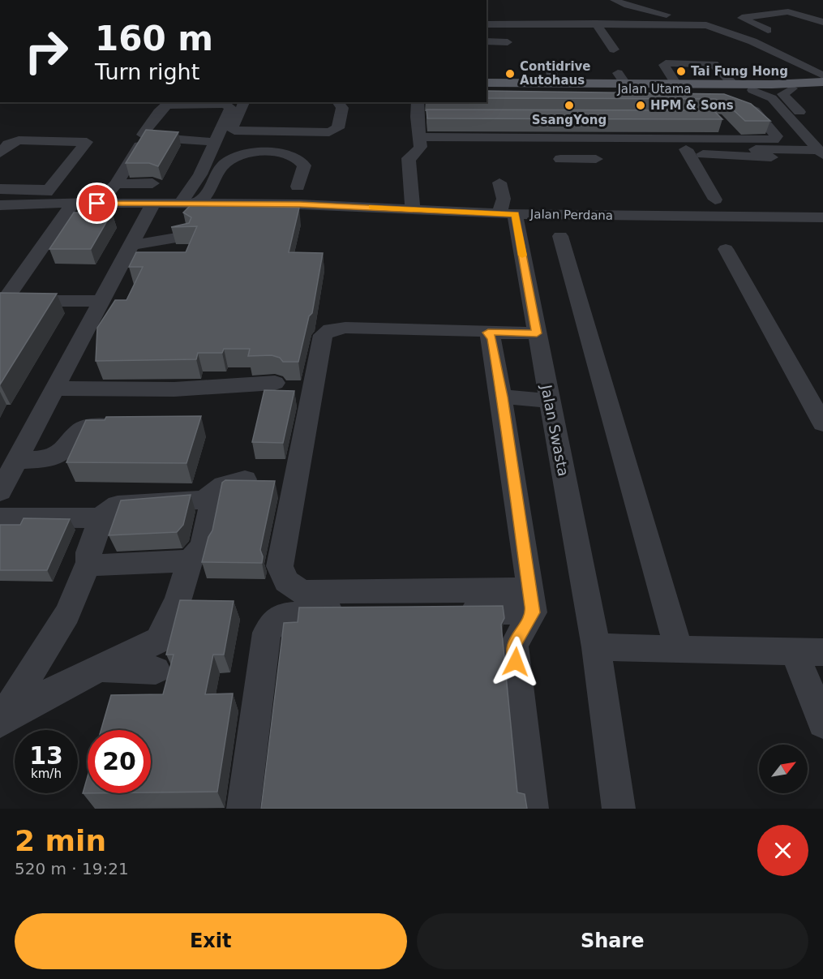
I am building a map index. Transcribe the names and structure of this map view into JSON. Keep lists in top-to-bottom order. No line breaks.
{"streets":{"main road":["Jalan Utama"],"street":["Jalan Perdana","Jalan Swasta"]},"crossings":[["Jalan Perdana","Jalan Swasta"]],"places":["Tai Fung Hong","Contidrive Autohaus","SsangYong","HPM & Sons"],"north":"top right","page":{"turn":["160 m","Turn right"],"speed":"13 km/h","limit":"20","heading":["2 min","520 m · 19:21"],"buttons":["Exit","Share"]}}
